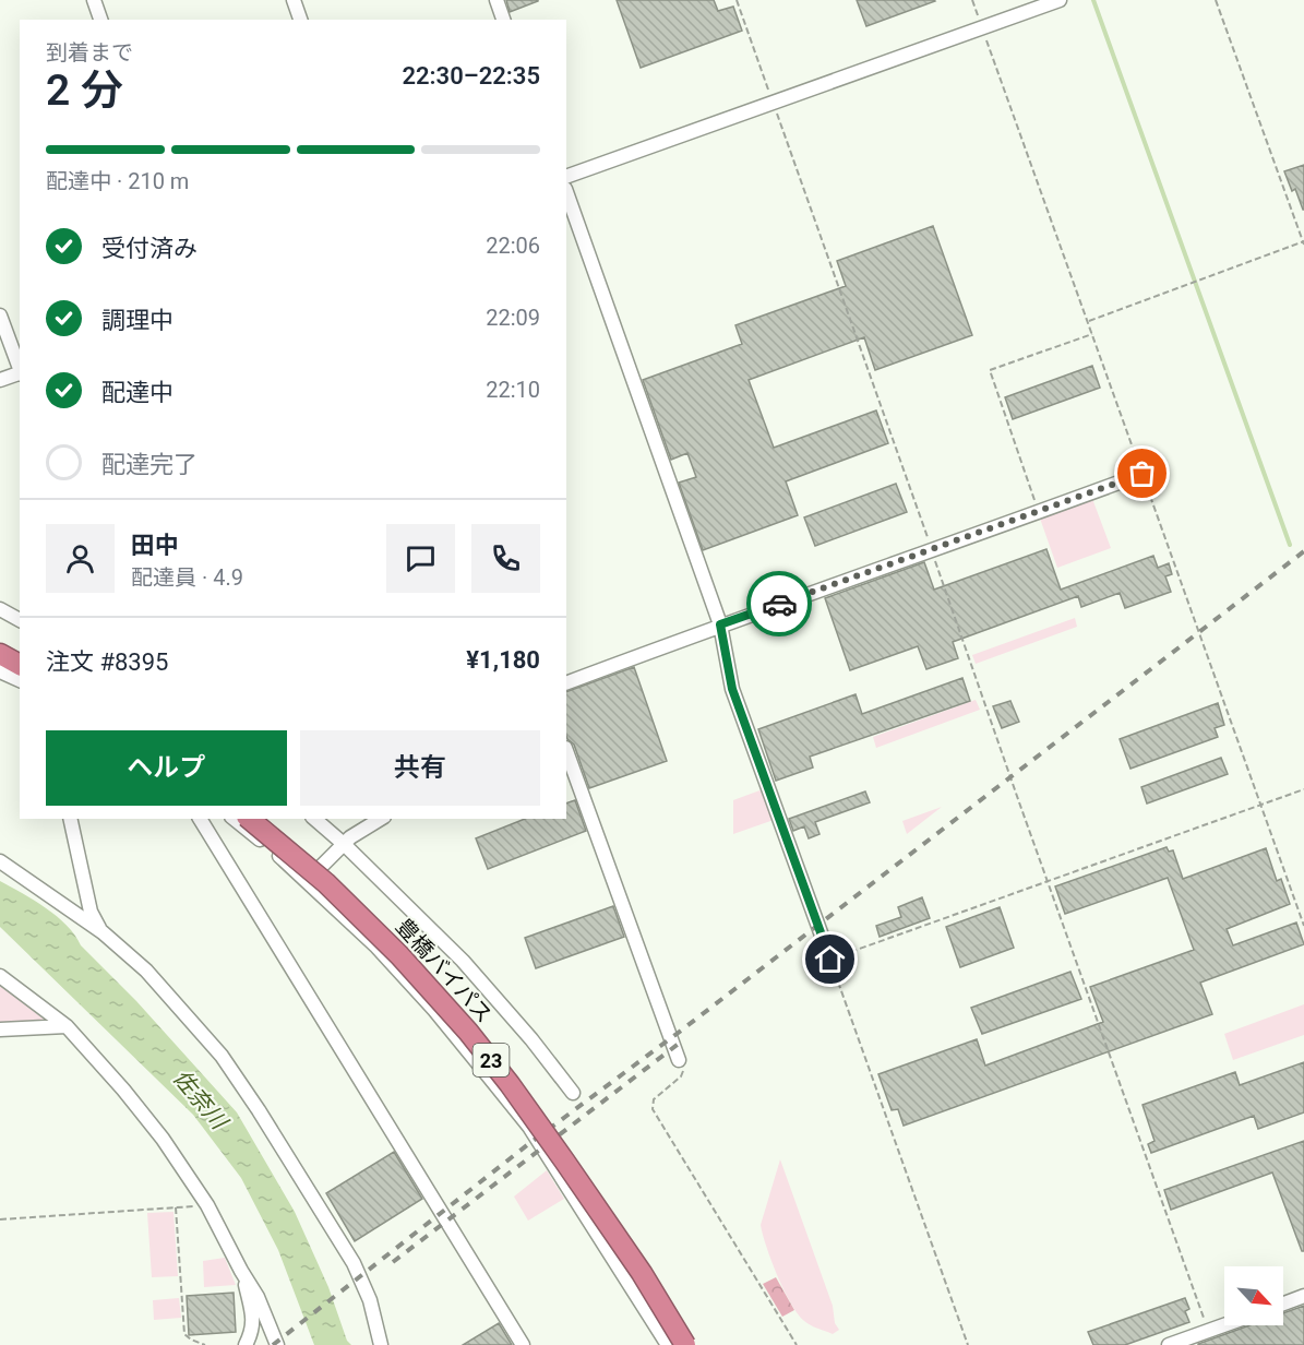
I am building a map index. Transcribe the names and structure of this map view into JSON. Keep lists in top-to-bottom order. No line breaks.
{"streets":{"highway":["豊橋バイパス","23"]},"water":["佐奈川"],"north":"bottom right","page":{"heading":["2 分","到着まで","22:30–22:35"],"panel":["田中","配達員 · 4.9","注文 #8395","¥1,180"],"bar":"配達中 · 210 m","list":[["受付済み","22:06"],["調理中","22:09"],["配達中","22:10"],"配達完了"],"buttons":["ヘルプ","共有"]}}
